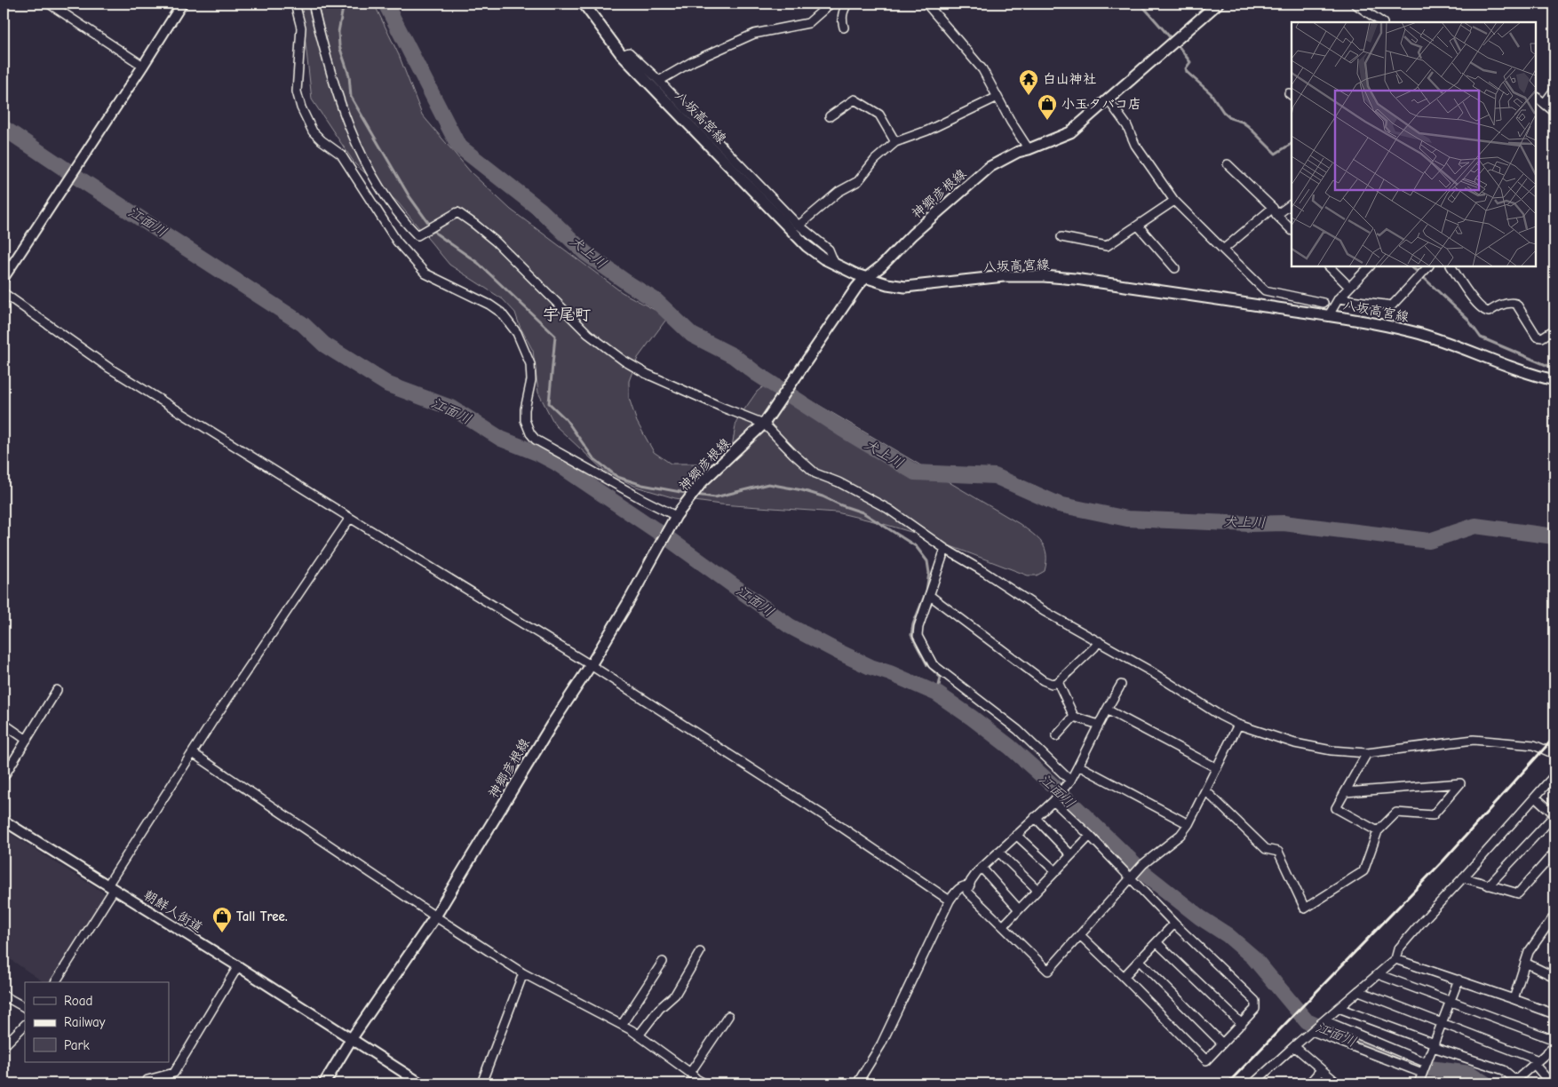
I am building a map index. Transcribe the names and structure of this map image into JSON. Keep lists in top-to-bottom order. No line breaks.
{"streets":{"main road":["八坂高宮線","神郷彦根線"],"street":["朝鮮人街道"]},"crossings":[["八坂高宮線","神郷彦根線"],["神郷彦根線","朝鮮人街道"]],"districts":["宇尾町"],"water":["江面川","犬上川"],"places":{"temple":["白山神社"],"shop":["小玉タバコ店","Tall Tree."]},"legend":["Road","Railway","Park"]}
